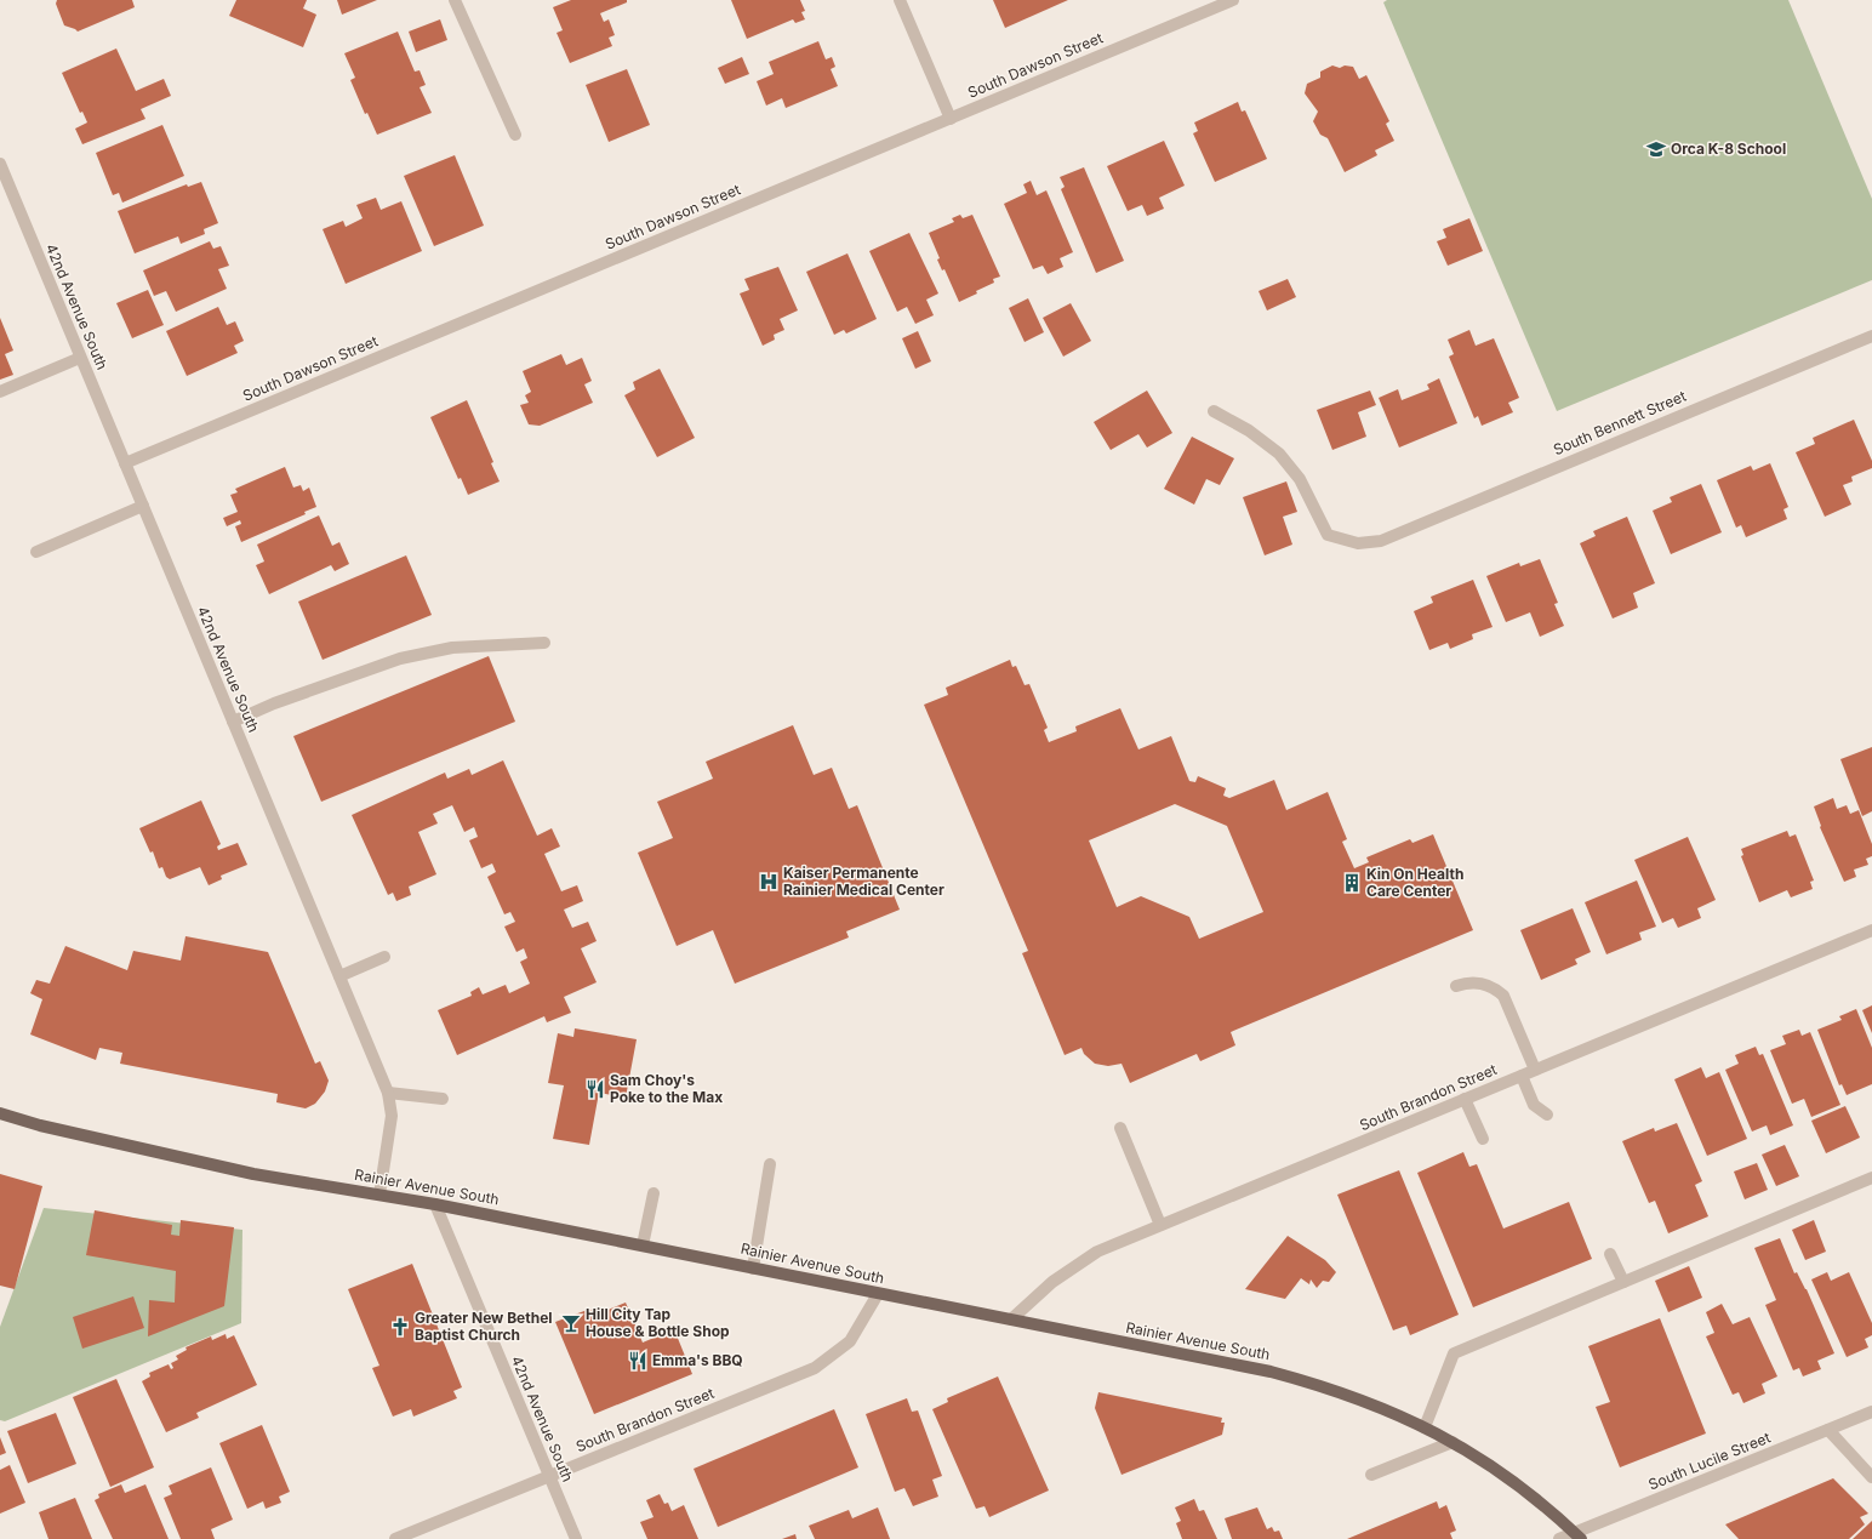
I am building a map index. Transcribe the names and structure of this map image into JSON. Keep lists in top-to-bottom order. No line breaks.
{"streets":{"main road":["Rainier Avenue South"],"street":["South Dawson Street","42nd Avenue South","South Bennett Street","South Brandon Street","South Lucile Street"]},"crossings":[["South Dawson Street","42nd Avenue South"],["42nd Avenue South","South Brandon Street"],["42nd Avenue South","Rainier Avenue South"],["South Brandon Street","Rainier Avenue South"],["Rainier Avenue South","South Lucile Street"]],"places":{"school or university":["Orca K-8 School"],"hospital":["Kaiser Permanente Rainier Medical Center"],"building":["Kin On Health Care Center"],"restaurant":["Sam Choy's Poke to the Max","Emma's BBQ"],"bar":["Hill City Tap House & Bottle Shop"],"church":["Greater New Bethel Baptist Church"]}}
